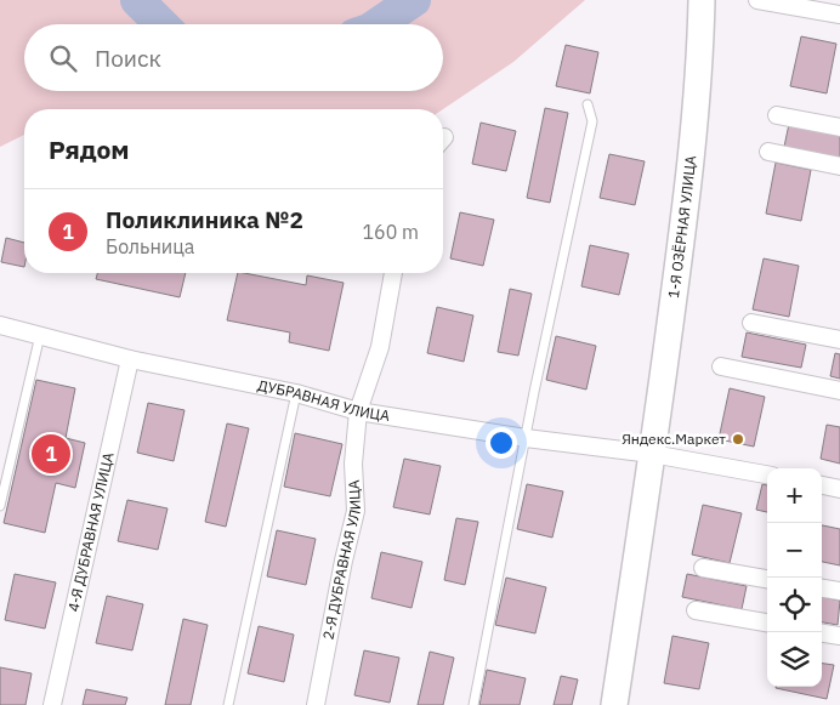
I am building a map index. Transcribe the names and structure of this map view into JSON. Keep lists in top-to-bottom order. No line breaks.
{"streets":{"main road":["1-Я ОЗЁРНАЯ УЛИЦА"],"street":["ДУБРАВНАЯ УЛИЦА","4-Я ДУБРАВНАЯ УЛИЦА","2-Я ДУБРАВНАЯ УЛИЦА"]},"crossings":[["1-Я ОЗЁРНАЯ УЛИЦА","ДУБРАВНАЯ УЛИЦА"],["ДУБРАВНАЯ УЛИЦА","4-Я ДУБРАВНАЯ УЛИЦА"],["ДУБРАВНАЯ УЛИЦА","2-Я ДУБРАВНАЯ УЛИЦА"]],"places":["Яндекс.Маркет"],"page":{"search":"Поиск","heading":"Рядом","list":[{"mark":"1","name":"Поликлиника №2","note":"Больница","value":"160 m"}],"pins":"1","map_buttons":["+","−"]}}
